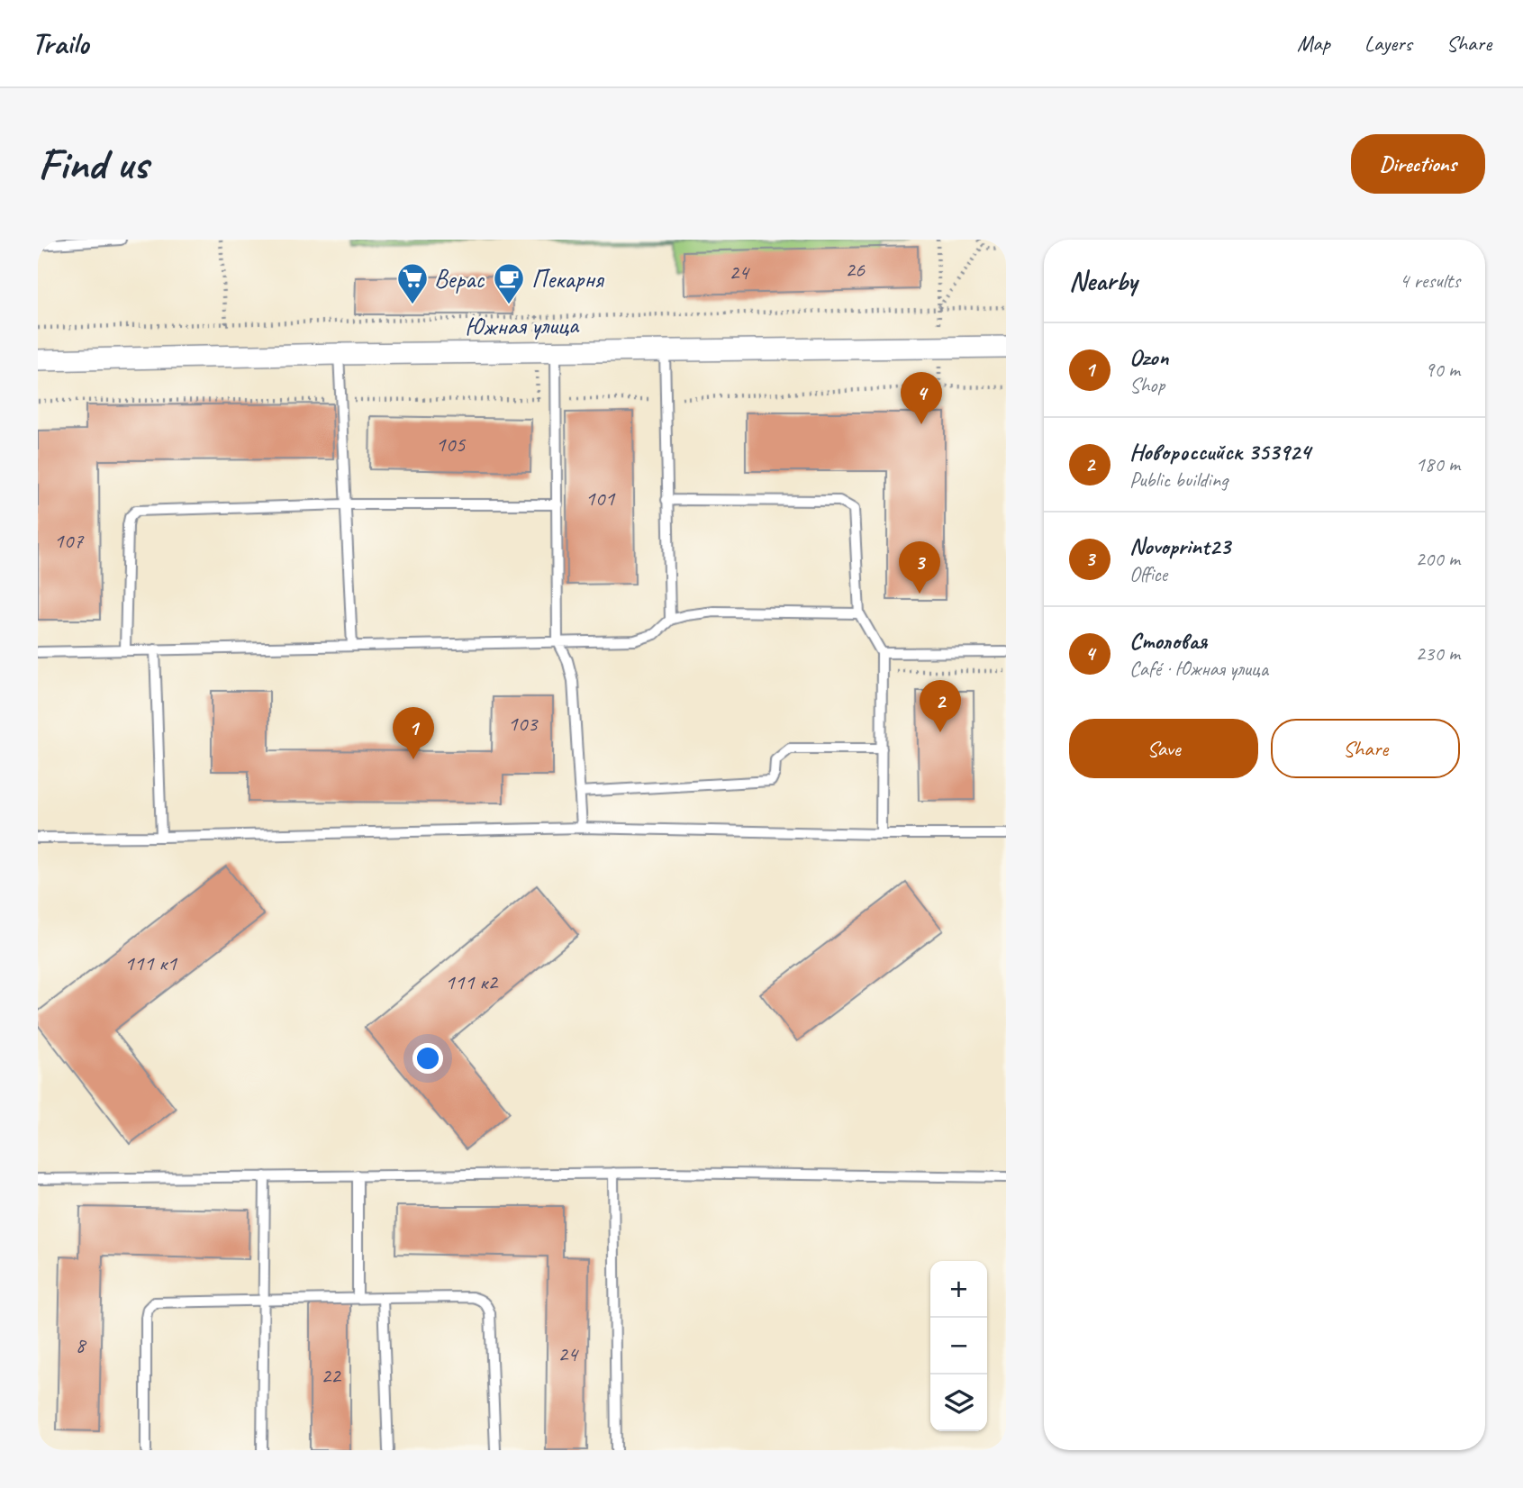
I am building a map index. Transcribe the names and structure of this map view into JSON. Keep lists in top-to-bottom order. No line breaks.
{"streets":{"street":["Южная улица"]},"places":{"supermarket":["Верас"],"cafe":["Пекарня"]},"house_numbers":["26","24","105","101","107","103","111 к1","111 к2","8","24","22"],"page":{"header":"Trailo","nav":["Map","Layers","Share"],"buttons":["Directions",["Save","Share"]],"title":"Find us","heading":["Nearby","4 results"],"list":[{"mark":"1","name":"Ozon","note":"Shop","value":"90 m"},{"mark":"2","name":"Новороссийск 353924","note":"Public building","value":"180 m"},{"mark":"3","name":"Novoprint23","note":"Office","value":"200 m"},{"mark":"4","name":"Столовая","note":"Café · Южная улица","value":"230 m"}],"pins":["4","3","2","1"],"map_buttons":["+","−"]}}
